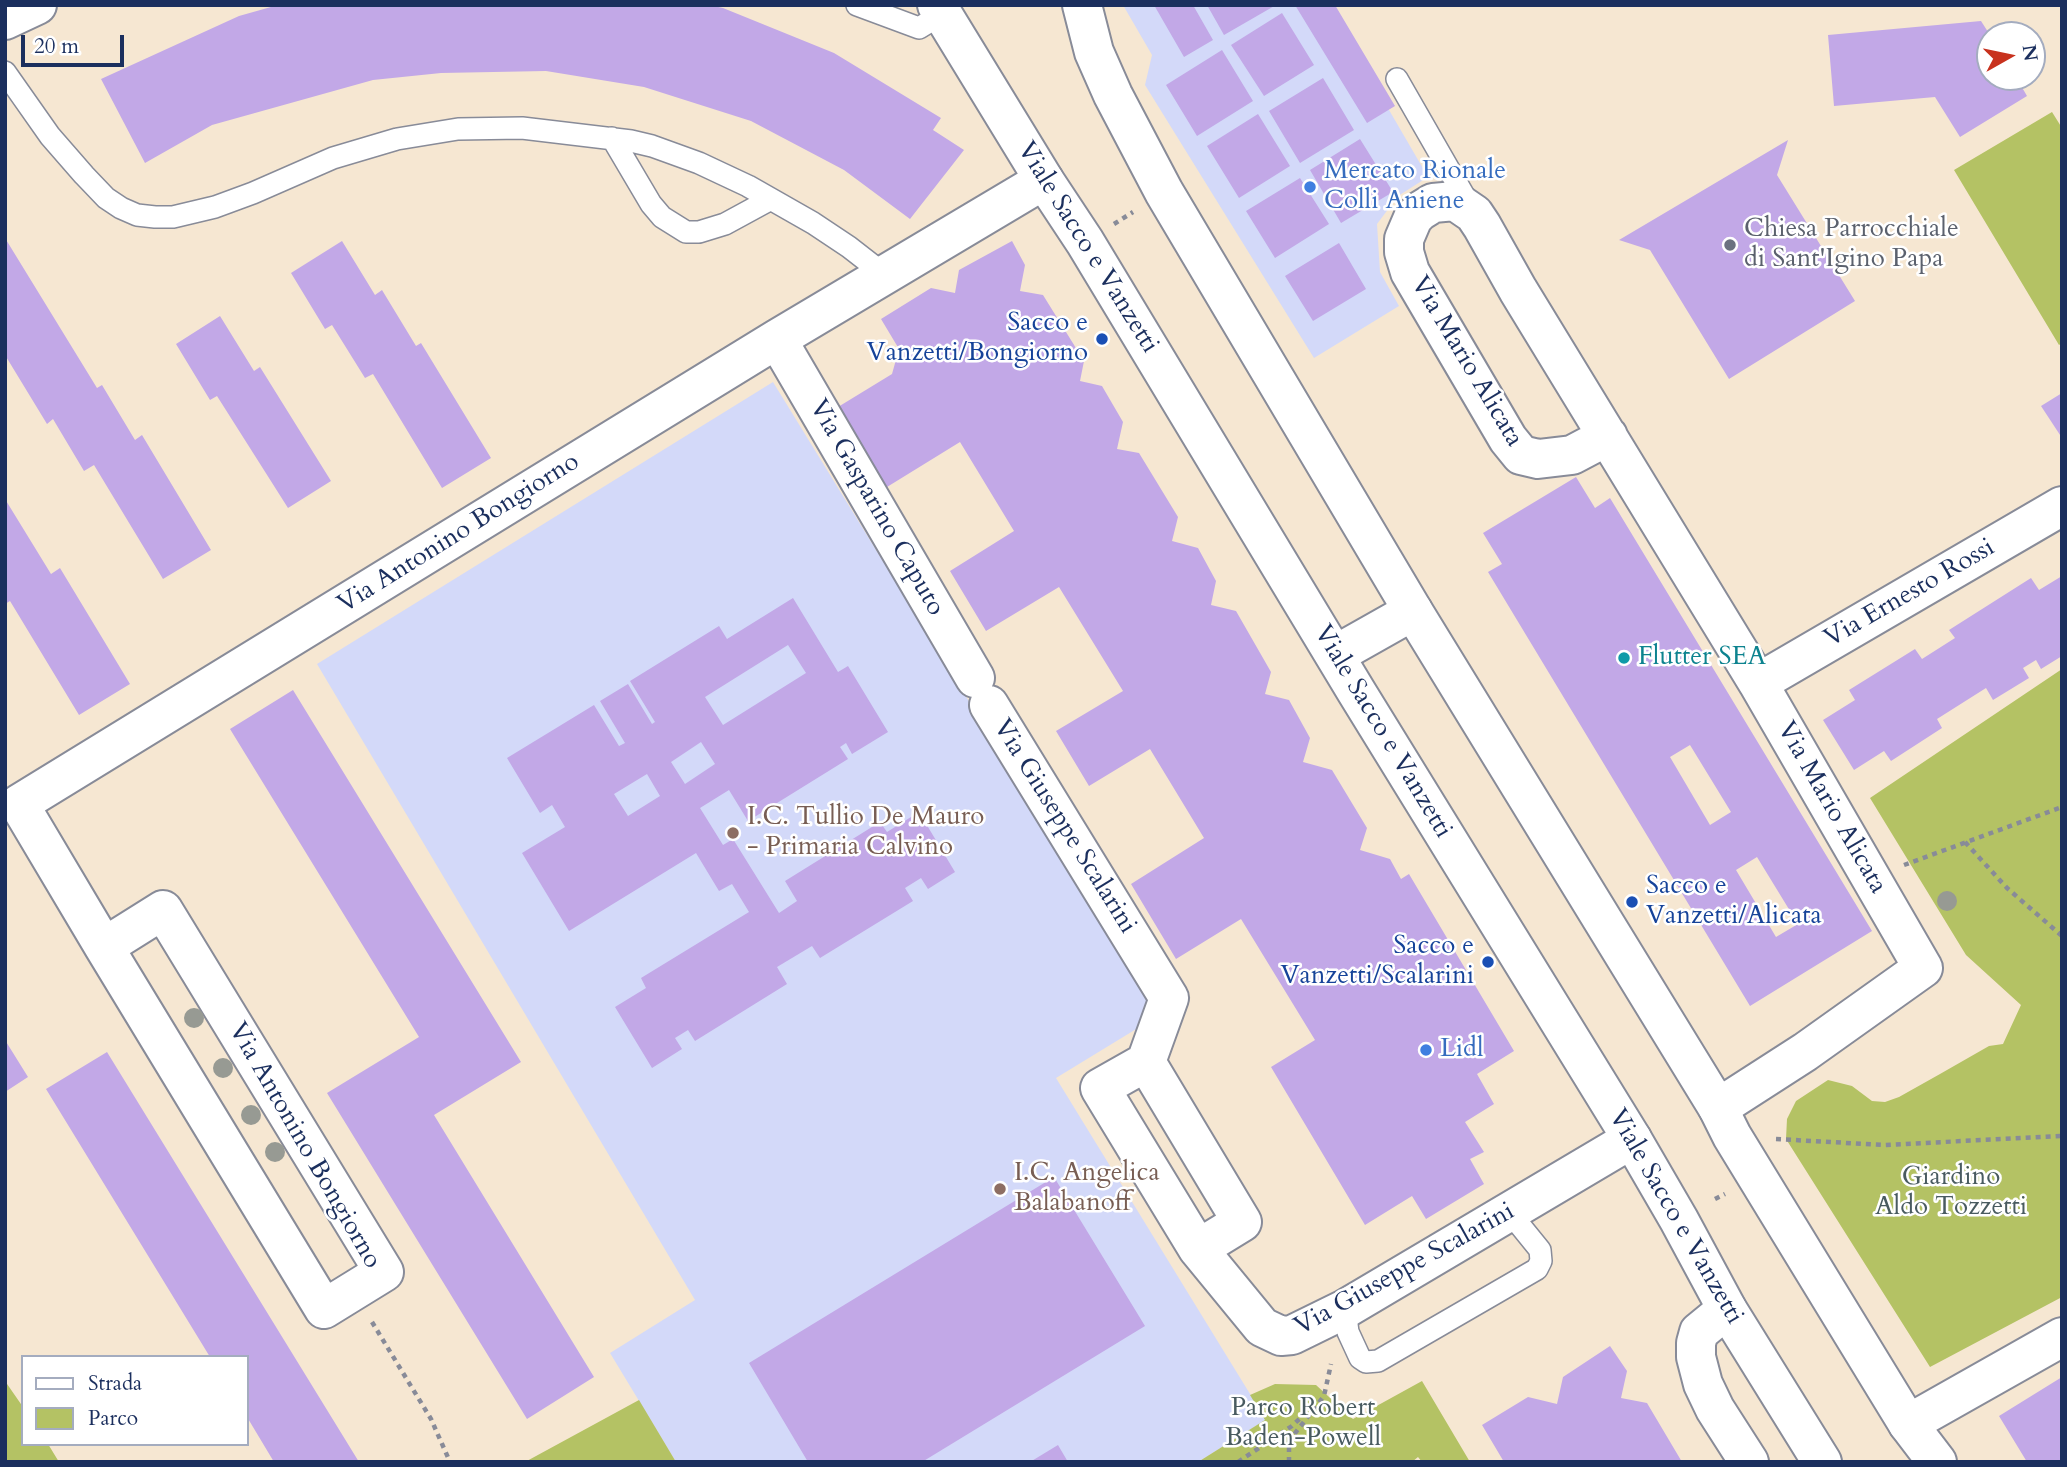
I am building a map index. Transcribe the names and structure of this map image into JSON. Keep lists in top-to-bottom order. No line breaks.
{"streets":{"street":["Viale Sacco e Vanzetti","Via Mario Alicata","Via Gasparino Caputo","Via Antonino Bongiorno","Via Ernesto Rossi","Via Giuseppe Scalarini"]},"crossings":[["Viale Sacco e Vanzetti","Via Antonino Bongiorno"],["Viale Sacco e Vanzetti","Via Giuseppe Scalarini"],["Via Mario Alicata","Via Ernesto Rossi"],["Via Gasparino Caputo","Via Antonino Bongiorno"],["Via Gasparino Caputo","Via Giuseppe Scalarini"]],"parks":["Giardino Aldo Tozzetti","Parco Robert Baden-Powell"],"places":["Mercato Rionale Colli Aniene","Chiesa Parrocchiale di Sant'Igino Papa","Sacco e Vanzetti/Bongiorno","Flutter SEA","I.C. Tullio De Mauro - Primaria Calvino","Sacco e Vanzetti/Alicata","Sacco e Vanzetti/Scalarini","Lidl","I.C. Angelica Balabanoff"],"legend":["Strada","Parco"],"scale_bar":"20 m","north":"right"}
